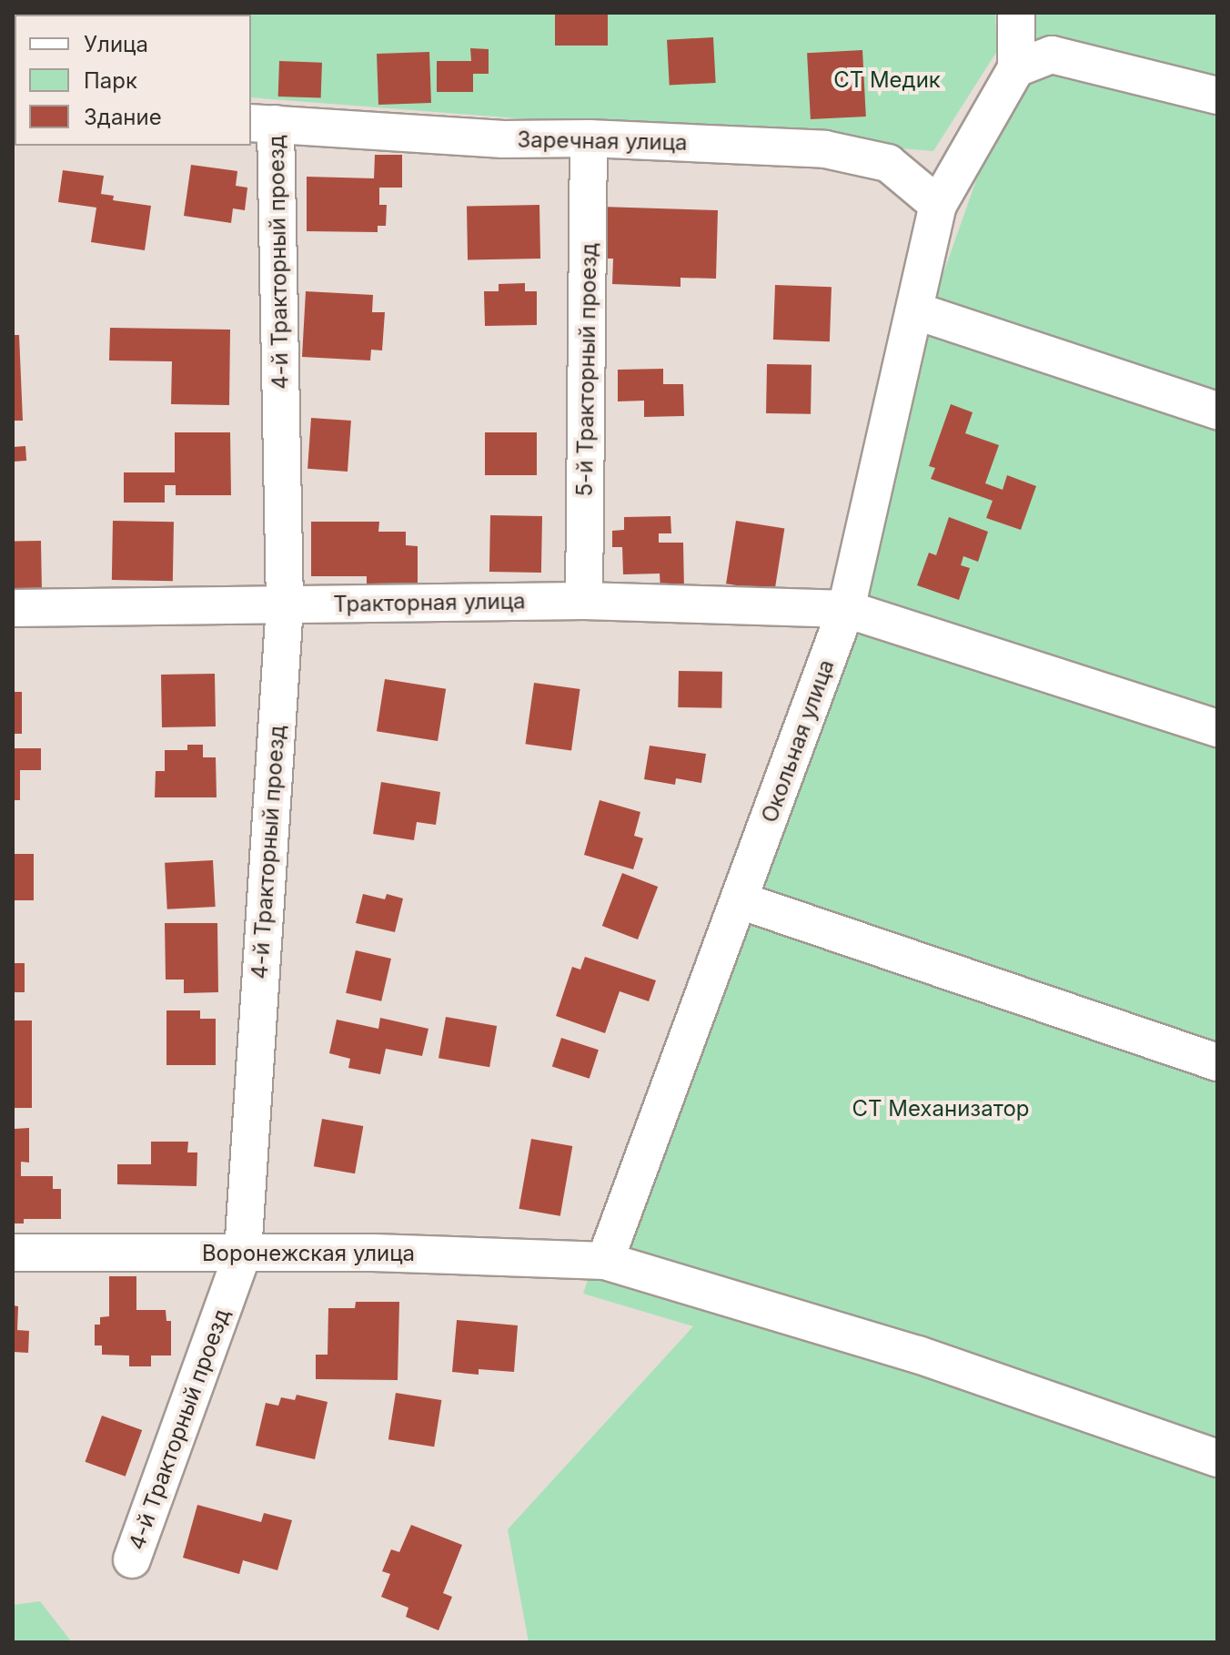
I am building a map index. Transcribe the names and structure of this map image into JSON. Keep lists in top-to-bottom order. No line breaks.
{"streets":{"street":["Заречная улица","4-й Тракторный проезд","5-й Тракторный проезд","Тракторная улица","Окольная улица","Воронежская улица"]},"crossings":[["Заречная улица","4-й Тракторный проезд"],["Заречная улица","5-й Тракторный проезд"],["Заречная улица","Окольная улица"],["4-й Тракторный проезд","Тракторная улица"],["4-й Тракторный проезд","Воронежская улица"],["5-й Тракторный проезд","Тракторная улица"],["Тракторная улица","Окольная улица"],["Окольная улица","Воронежская улица"]],"parks":["СТ Медик","СТ Механизатор"],"legend":["Улица","Парк","Здание"]}
